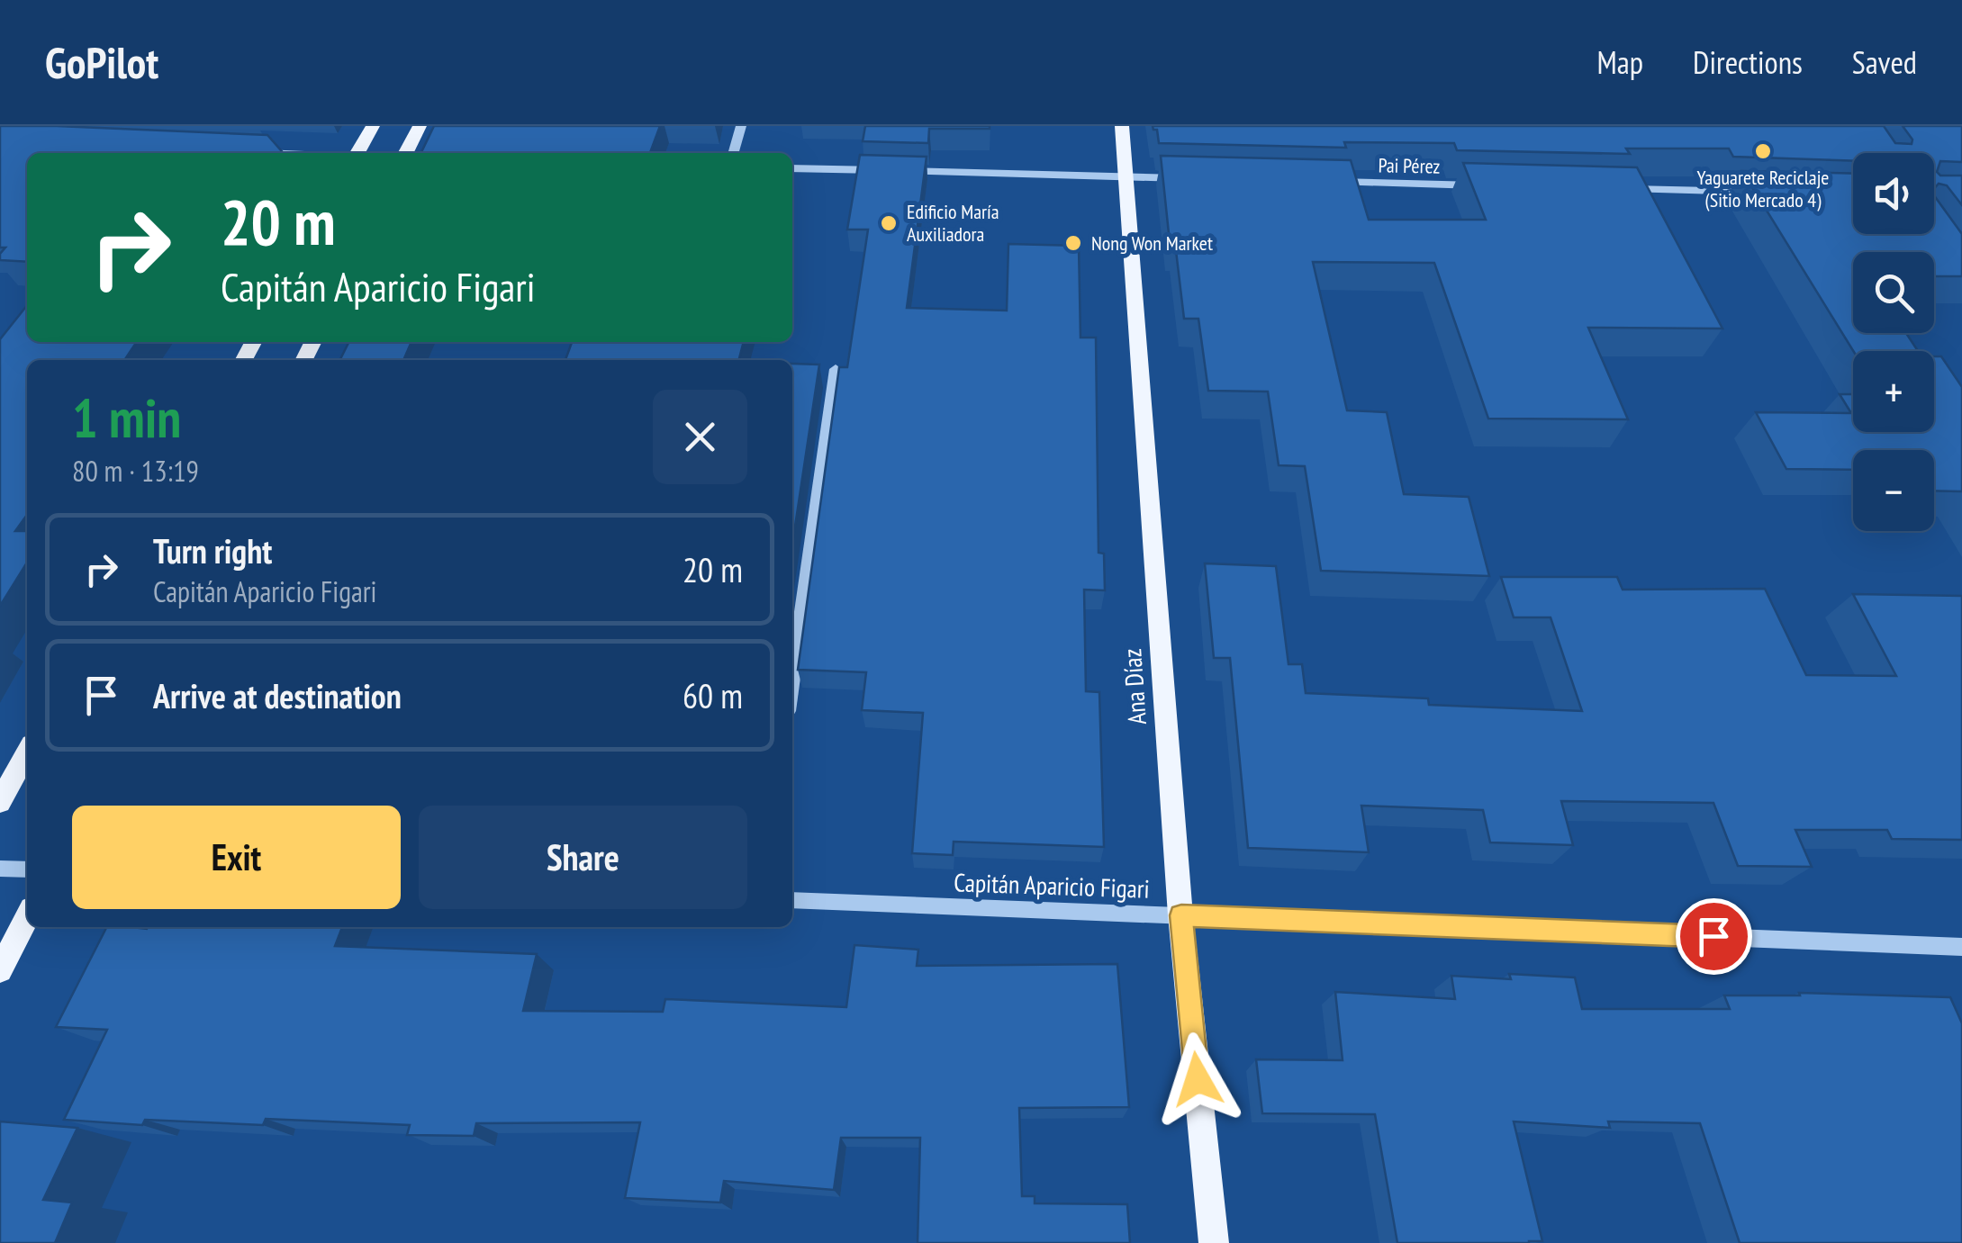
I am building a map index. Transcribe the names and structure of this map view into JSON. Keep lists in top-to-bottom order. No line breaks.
{"streets":{"main road":["Ana Díaz"],"street":["Pai Pérez","Capitán Aparicio Figari"]},"crossings":[["Ana Díaz","Capitán Aparicio Figari"]],"places":["Yaguarete Reciclaje (Sitio Mercado 4)","Edificio María Auxiliadora","Nong Won Market"],"page":{"header":"GoPilot","nav":["Map","Directions","Saved"],"map_buttons":["+","−"],"turn":["20 m","Capitán Aparicio Figari"],"heading":["1 min","80 m · 13:19"],"list":[{"name":"Turn right","note":"Capitán Aparicio Figari","value":"20 m"},{"name":"Arrive at destination","value":"60 m"}],"buttons":["Exit","Share"]}}
